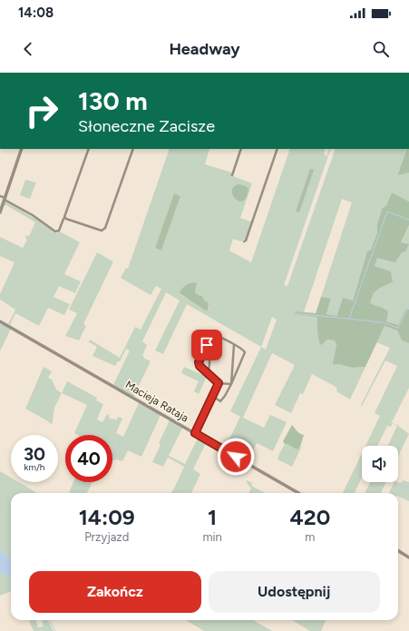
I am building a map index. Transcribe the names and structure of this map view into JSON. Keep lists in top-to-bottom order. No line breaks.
{"streets":{"street":["Macieja Rataja"]},"page":{"status":"14:08","header":"Headway","turn":["130 m","Słoneczne Zacisze"],"speed":"30 km/h","limit":"40","eta":["14:09","Przyjazd","1","min","420","m"],"buttons":["Zakończ","Udostępnij"]}}
